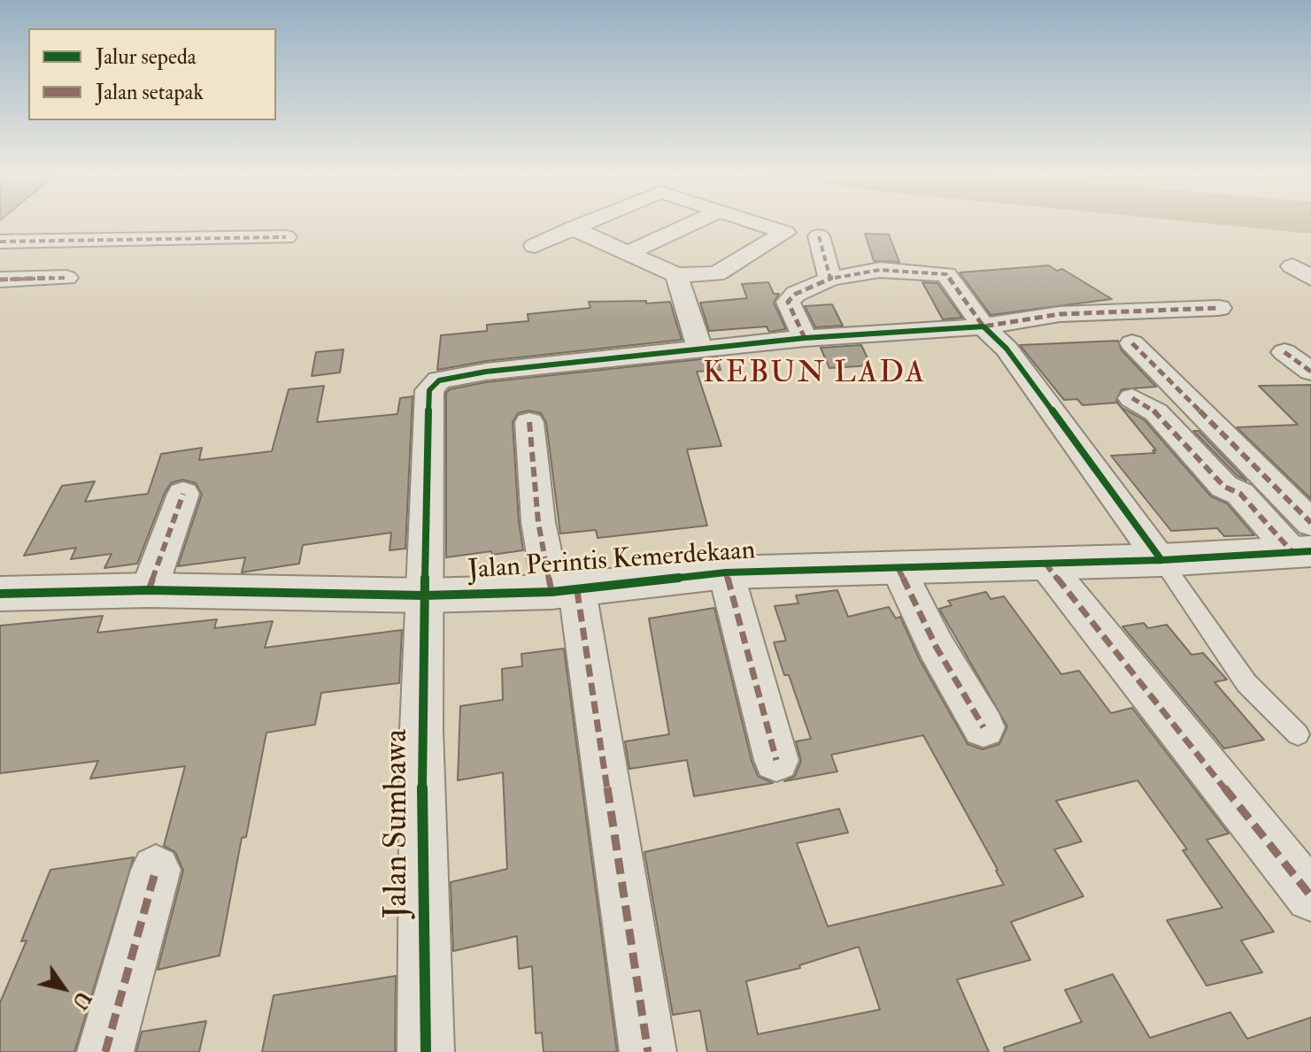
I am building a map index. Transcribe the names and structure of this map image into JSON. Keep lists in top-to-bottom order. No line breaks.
{"streets":{"street":["Jalan Perintis Kemerdekaan","Jalan Sumbawa"]},"crossings":[["Jalan Perintis Kemerdekaan","Jalan Sumbawa"]],"districts":["KEBUN LADA"],"legend":["Jalur sepeda","Jalan setapak"],"north":"bottom right"}
